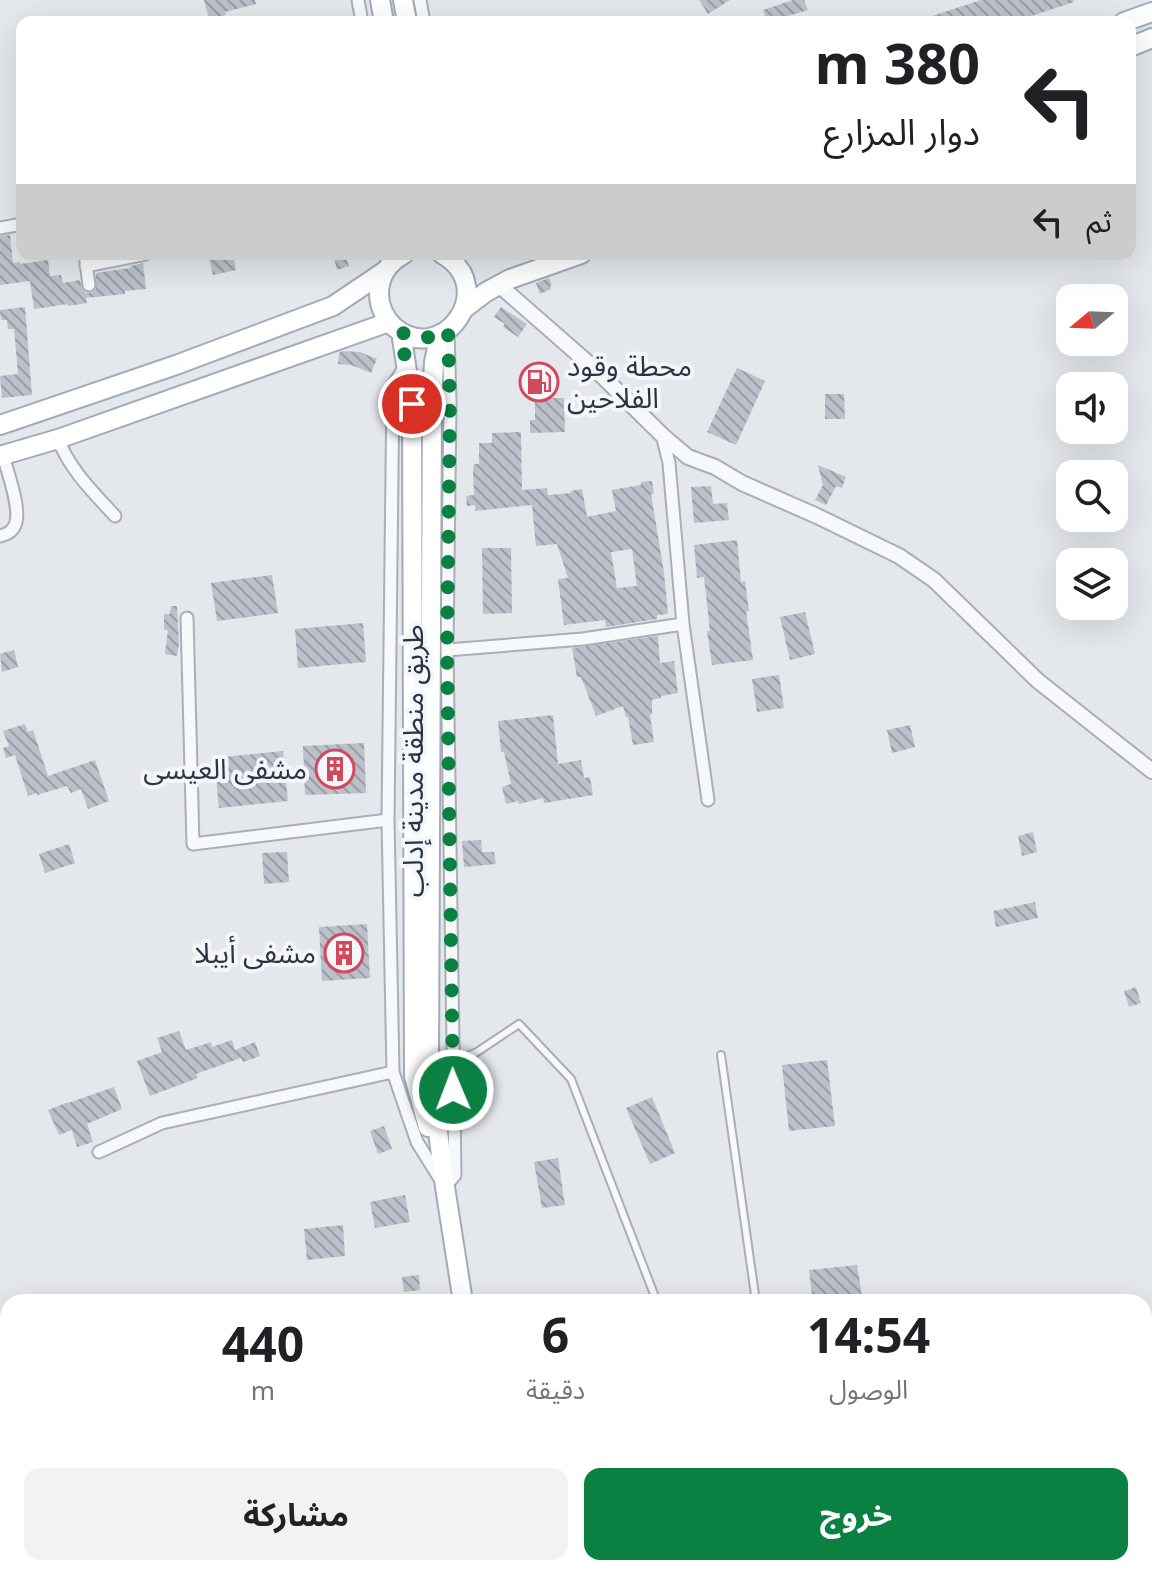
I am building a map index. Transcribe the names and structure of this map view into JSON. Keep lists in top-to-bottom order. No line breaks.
{"streets":{"main road":["طريق منطقة مدينة إدلب"]},"places":{"fuel station":["محطة وقود الفلاحين"],"building":["مشفى العيسى","مشفى أيبلا"]},"north":"left","page":{"turn":["380 m","دوار المزارع"],"then":"ثم","eta":["14:54","الوصول","6","دقيقة","440","m"],"buttons":["خروج","مشاركة"]}}
